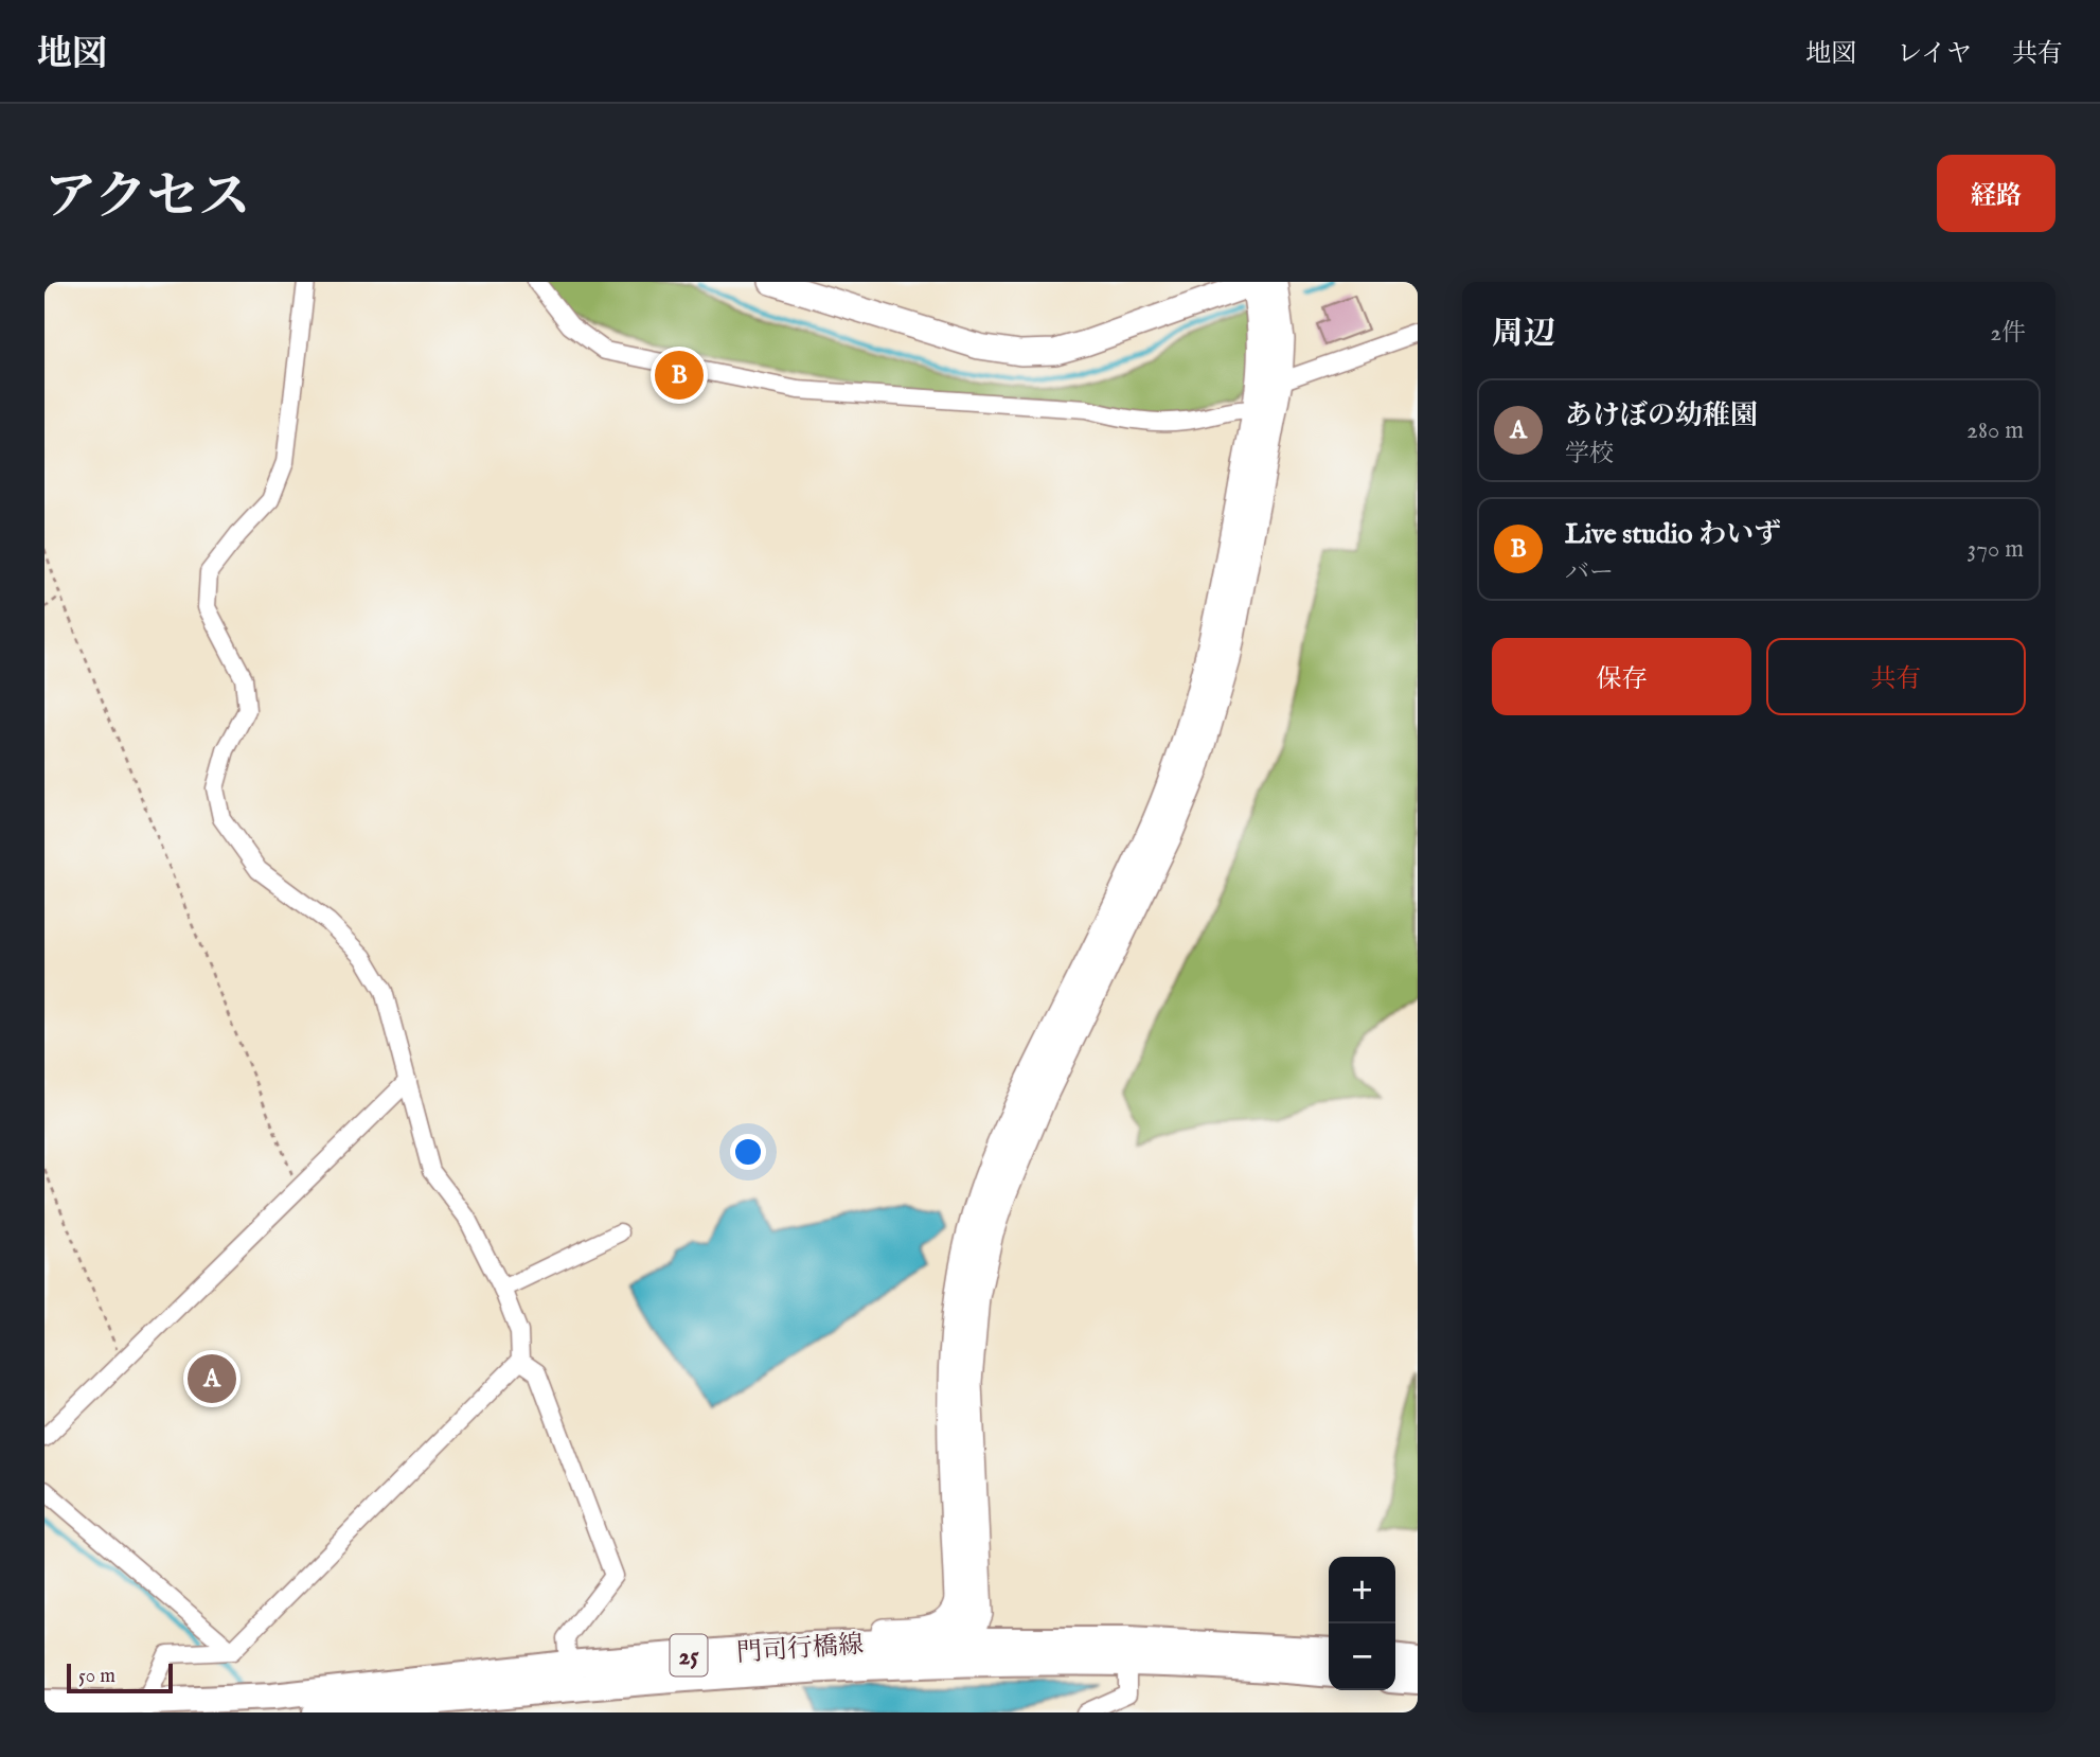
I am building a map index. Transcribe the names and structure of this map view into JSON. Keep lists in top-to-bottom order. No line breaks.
{"streets":{"main road":["門司行橋線","25"]},"scale_bar":"50 m","page":{"header":"地図","nav":["地図","レイヤ","共有"],"title":"アクセス","buttons":["経路",["保存","共有"]],"heading":["周辺","2件"],"pins":["B","A"],"list":[{"mark":"A","name":"あけぼの幼稚園","note":"学校","value":"280 m"},{"mark":"B","name":"Live studio わいず","note":"バー","value":"370 m"}],"map_buttons":["+","−"],"scale":"50 m"}}
